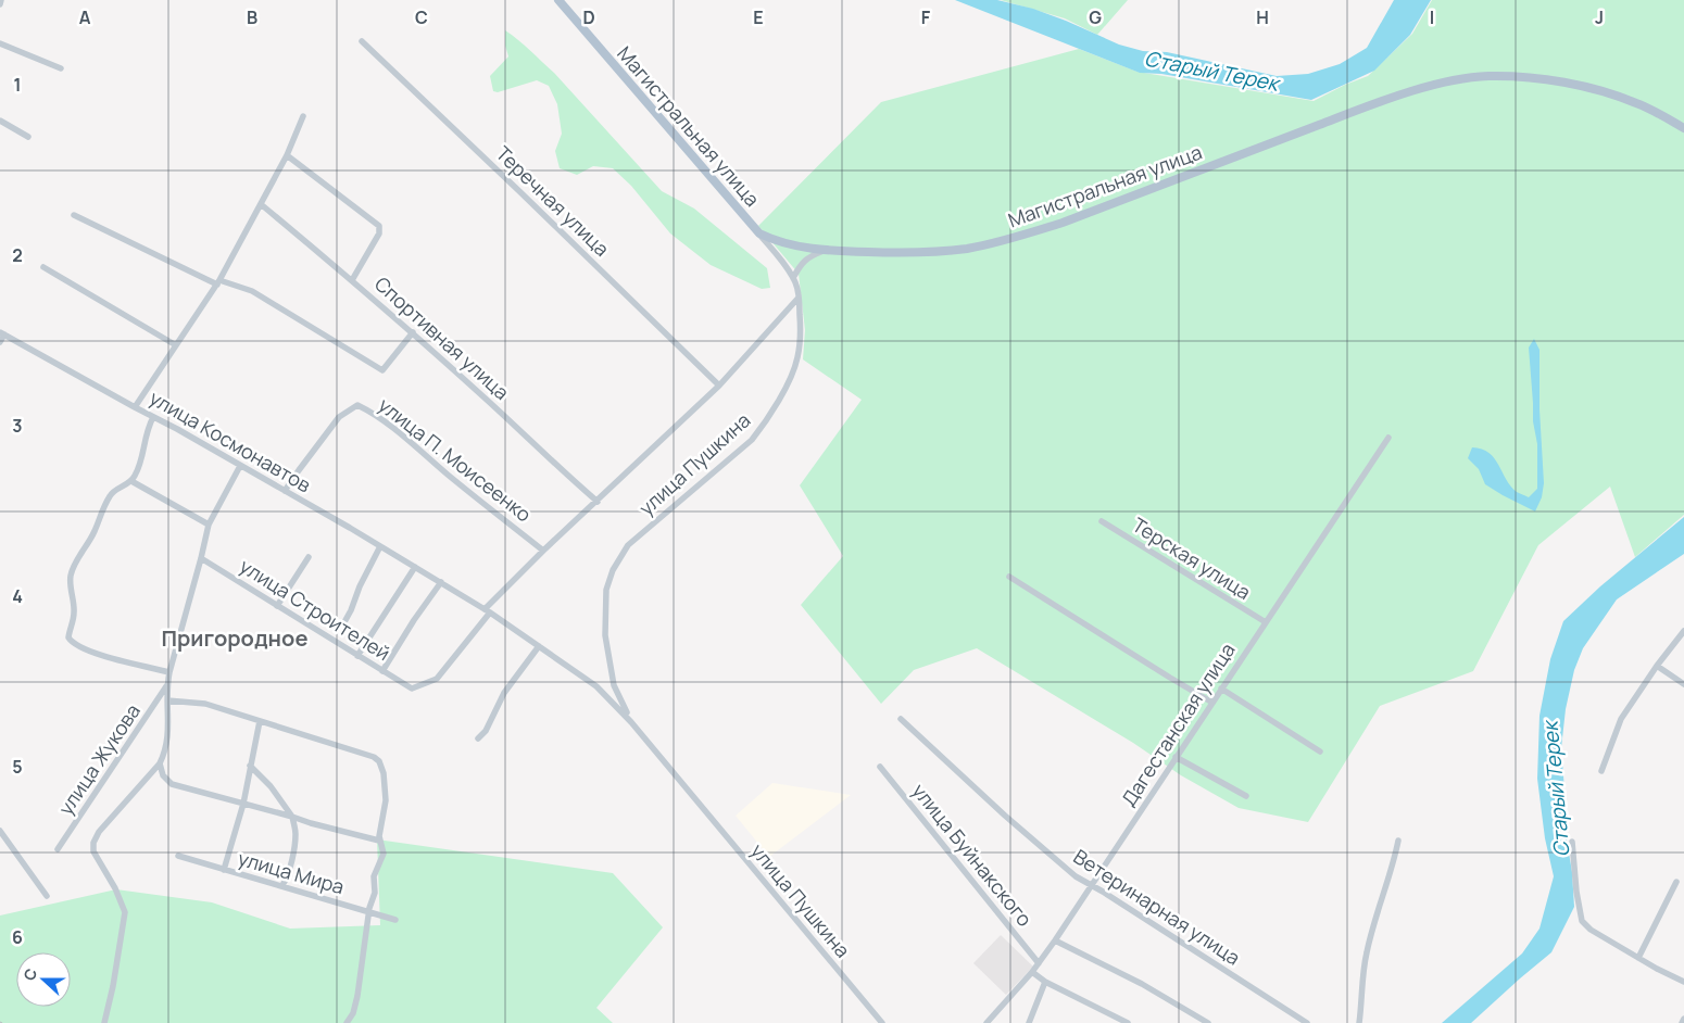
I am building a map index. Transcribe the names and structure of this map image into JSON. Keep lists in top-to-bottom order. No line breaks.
{"streets":{"main road":["Магистральная улица"],"street":["Теречная улица","Спортивная улица","улица Космонавтов","улица П. Моисеенко","улица Пушкина","Терская улица","улица Строителей","Дагестанская улица","улица Жукова","улица Буйнакского","улица Мира","Ветеринарная улица"]},"crossings":[["Магистральная улица","улица Пушкина"],["Спортивная улица","улица Космонавтов"],["улица Космонавтов","улица П. Моисеенко"],["улица Космонавтов","улица Пушкина"],["улица Космонавтов","улица Строителей"],["улица Космонавтов","улица Жукова"],["Терская улица","Дагестанская улица"],["улица Строителей","улица Жукова"],["Дагестанская улица","улица Буйнакского"],["Дагестанская улица","Ветеринарная улица"]],"districts":["Пригородное"],"water":["Старый Терек"],"north":"left","grid":{"columns":["A","B","C","D","E","F","G","H","I","J"],"rows":["1","2","3","4","5","6"]}}
